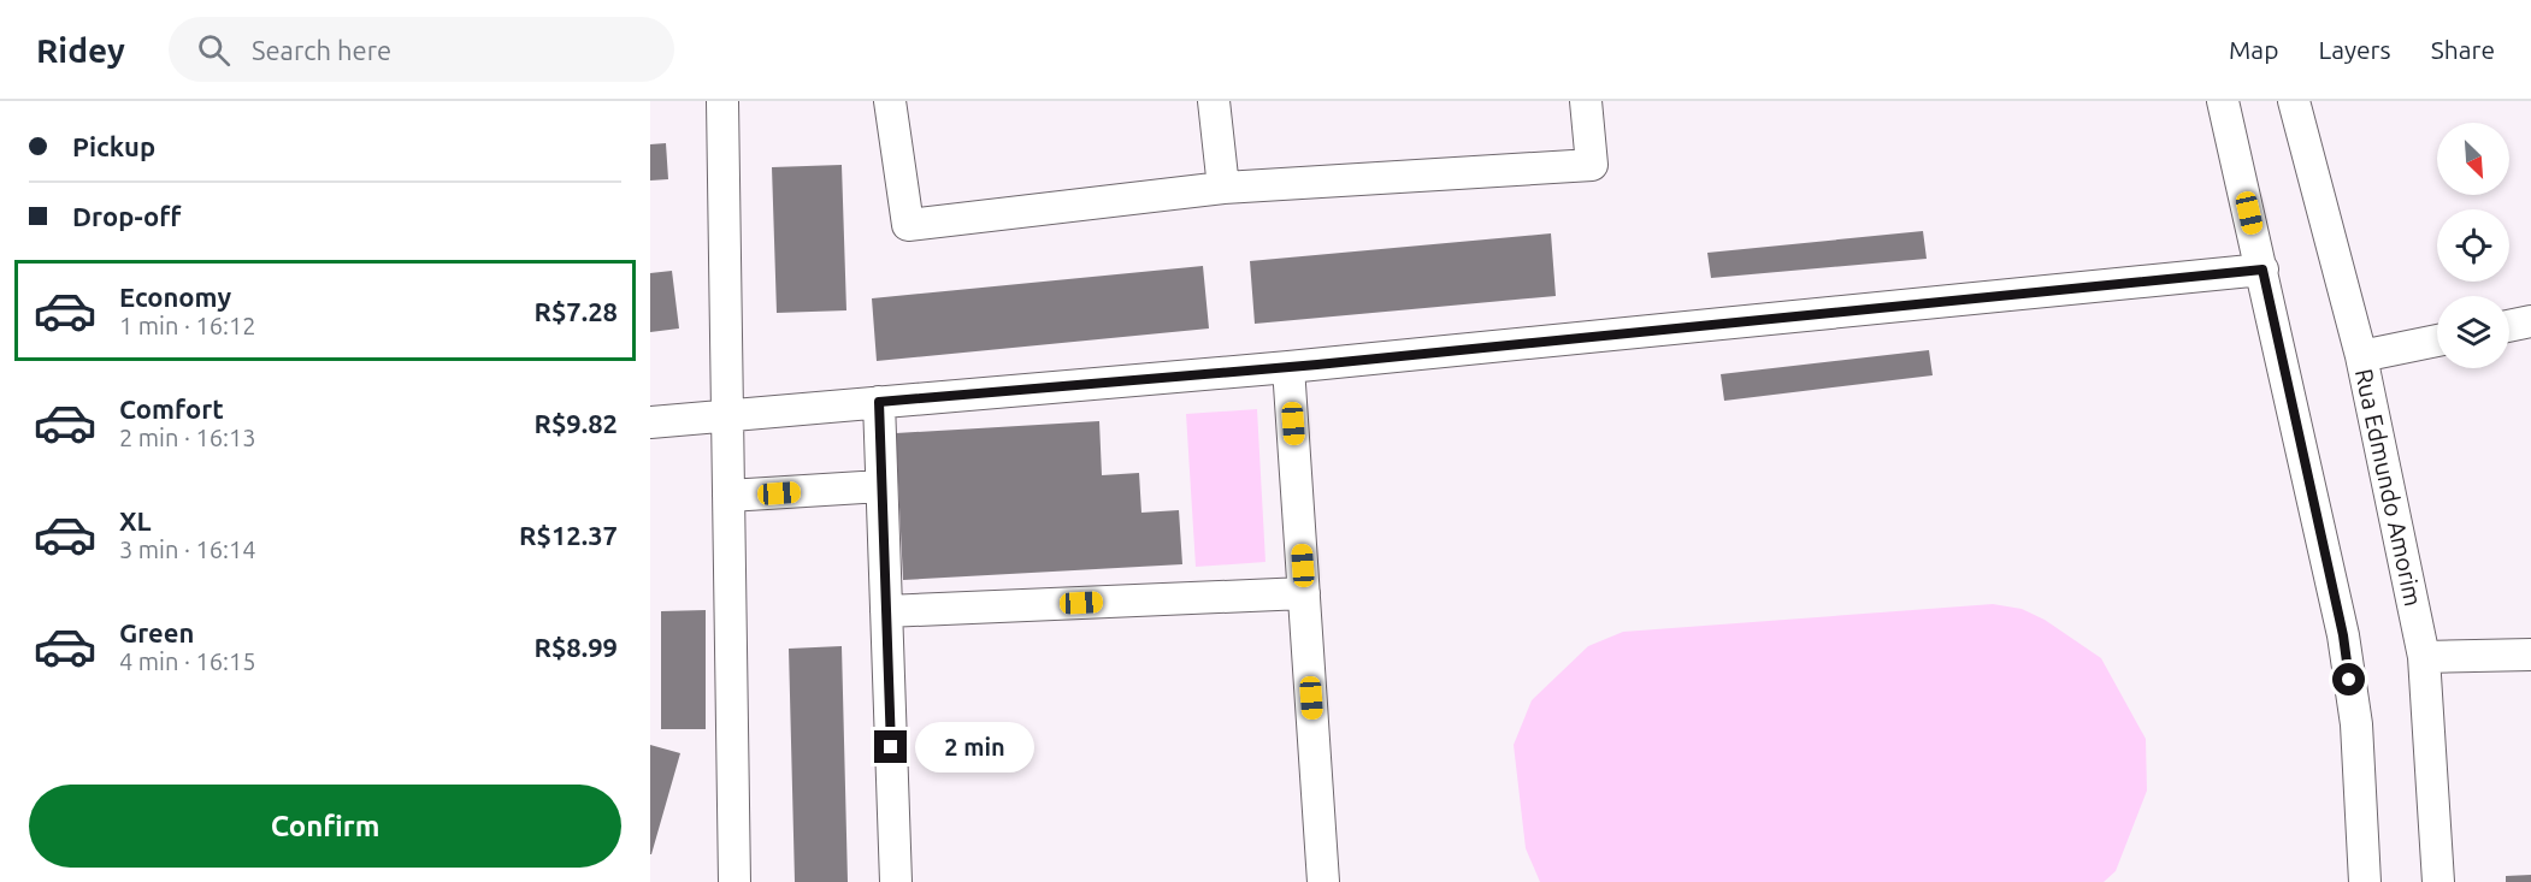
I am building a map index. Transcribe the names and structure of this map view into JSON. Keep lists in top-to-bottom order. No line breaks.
{"streets":{"street":["Rua Edmundo Amorim"]},"north":"bottom right","page":{"header":"Ridey","search":"Search here","nav":["Map","Layers","Share"],"banner":["Pickup","Drop-off"],"list":[{"name":"Economy","note":"1 min · 16:12","value":"R$7.28"},{"name":"Comfort","note":"2 min · 16:13","value":"R$9.82"},{"name":"XL","note":"3 min · 16:14","value":"R$12.37"},{"name":"Green","note":"4 min · 16:15","value":"R$8.99"}],"bubble":"2 min","buttons":"Confirm"}}
